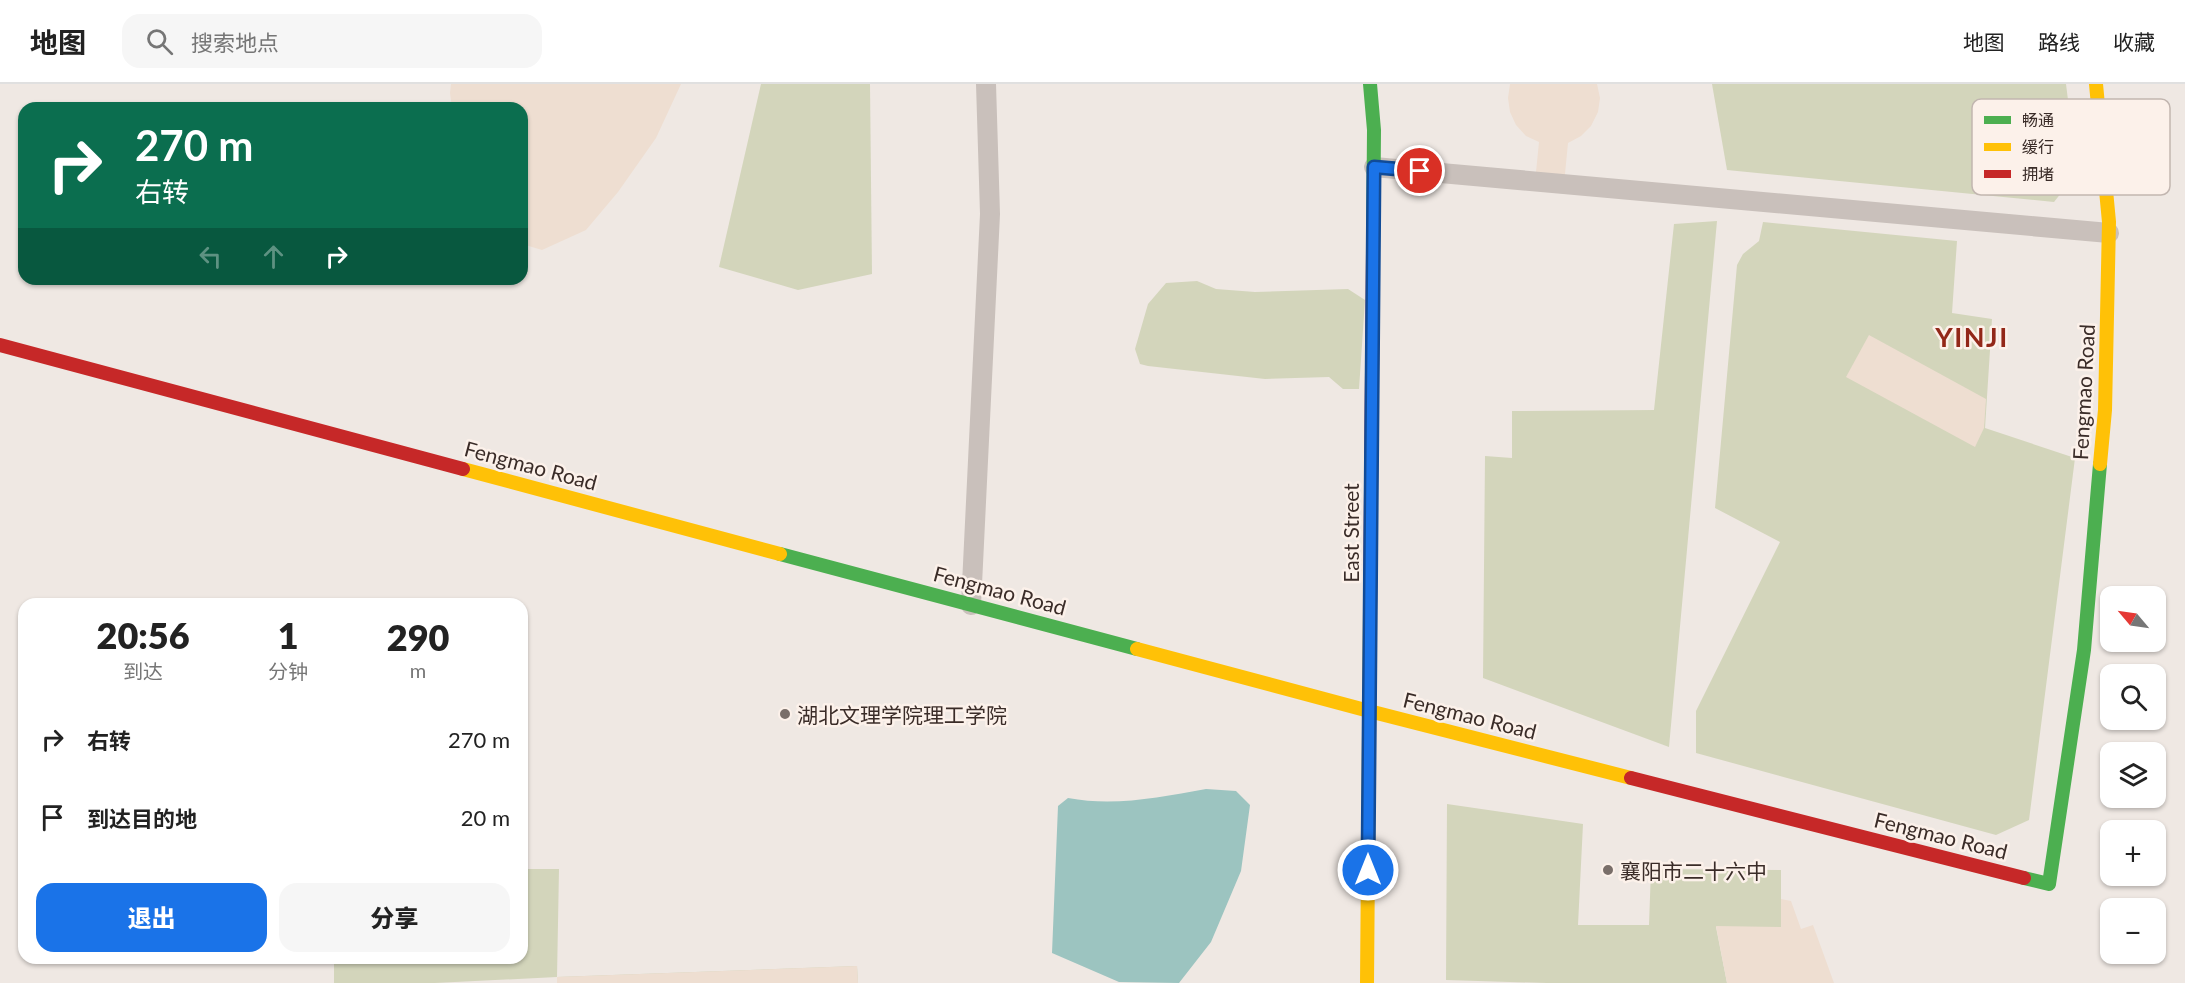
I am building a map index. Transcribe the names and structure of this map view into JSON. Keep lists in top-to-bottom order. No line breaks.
{"streets":{"street":["Fengmao Road","East Street"]},"crossings":[["Fengmao Road","East Street"]],"districts":["YINJI"],"places":["湖北文理学院理工学院","襄阳市二十六中"],"legend":["畅通","缓行","拥堵"],"north":"top left","page":{"header":"地图","search":"搜索地点","nav":["地图","路线","收藏"],"turn":["270 m","右转"],"map_buttons":["+","−"],"eta":["20:56","到达","1","分钟","290","m"],"list":[{"name":"右转","value":"270 m"},{"name":"到达目的地","value":"20 m"}],"buttons":["退出","分享"]}}
